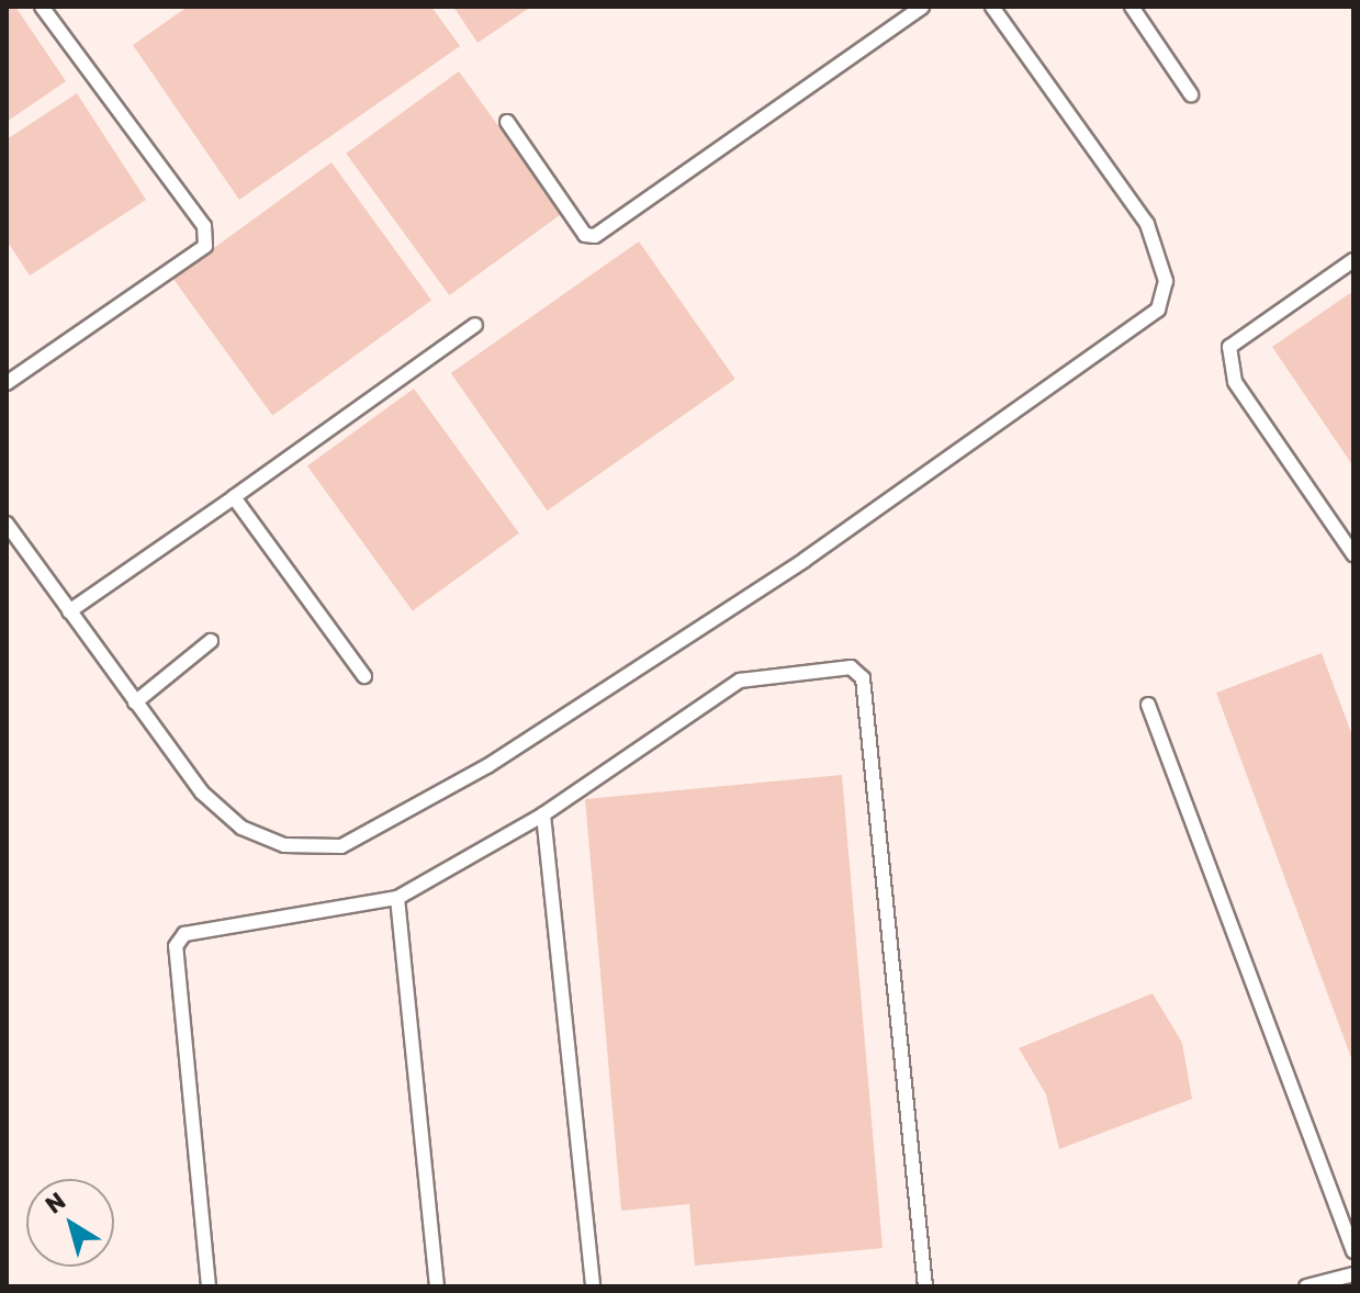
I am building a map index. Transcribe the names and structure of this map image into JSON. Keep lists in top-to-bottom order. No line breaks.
{"north":"top left"}
